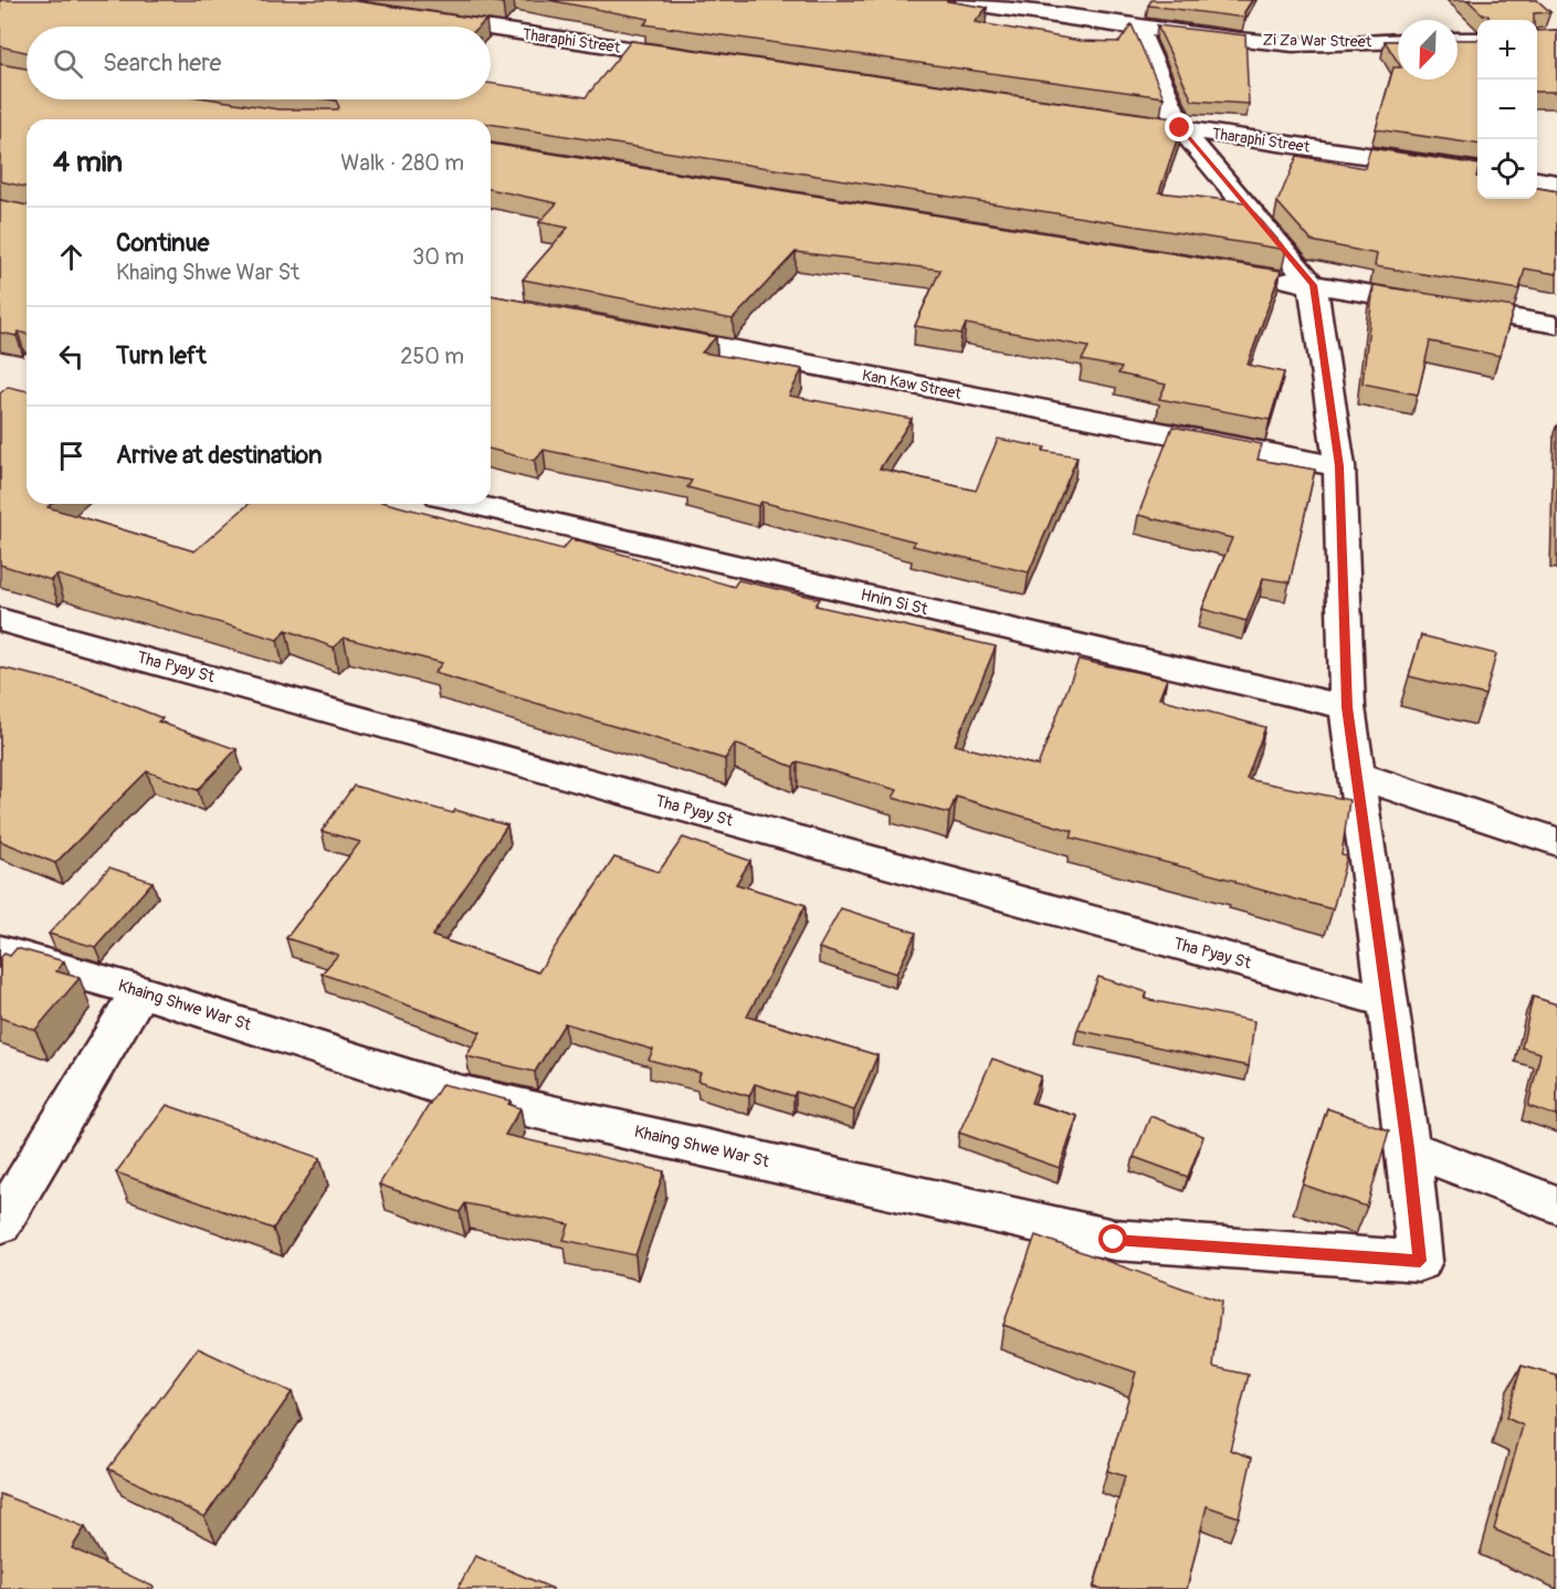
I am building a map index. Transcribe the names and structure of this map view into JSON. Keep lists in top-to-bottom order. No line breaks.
{"streets":{"street":["Tharaphi Street","Zi Za War Street","Kan Kaw Street","Hnin Si St","Tha Pyay St","Khaing Shwe War St"]},"north":"bottom left","page":{"map_buttons":["+","−"],"search":"Search here","heading":["4 min","Walk · 280 m"],"list":[["Continue","Khaing Shwe War St","30 m"],["Turn left","250 m"],"Arrive at destination"]}}
